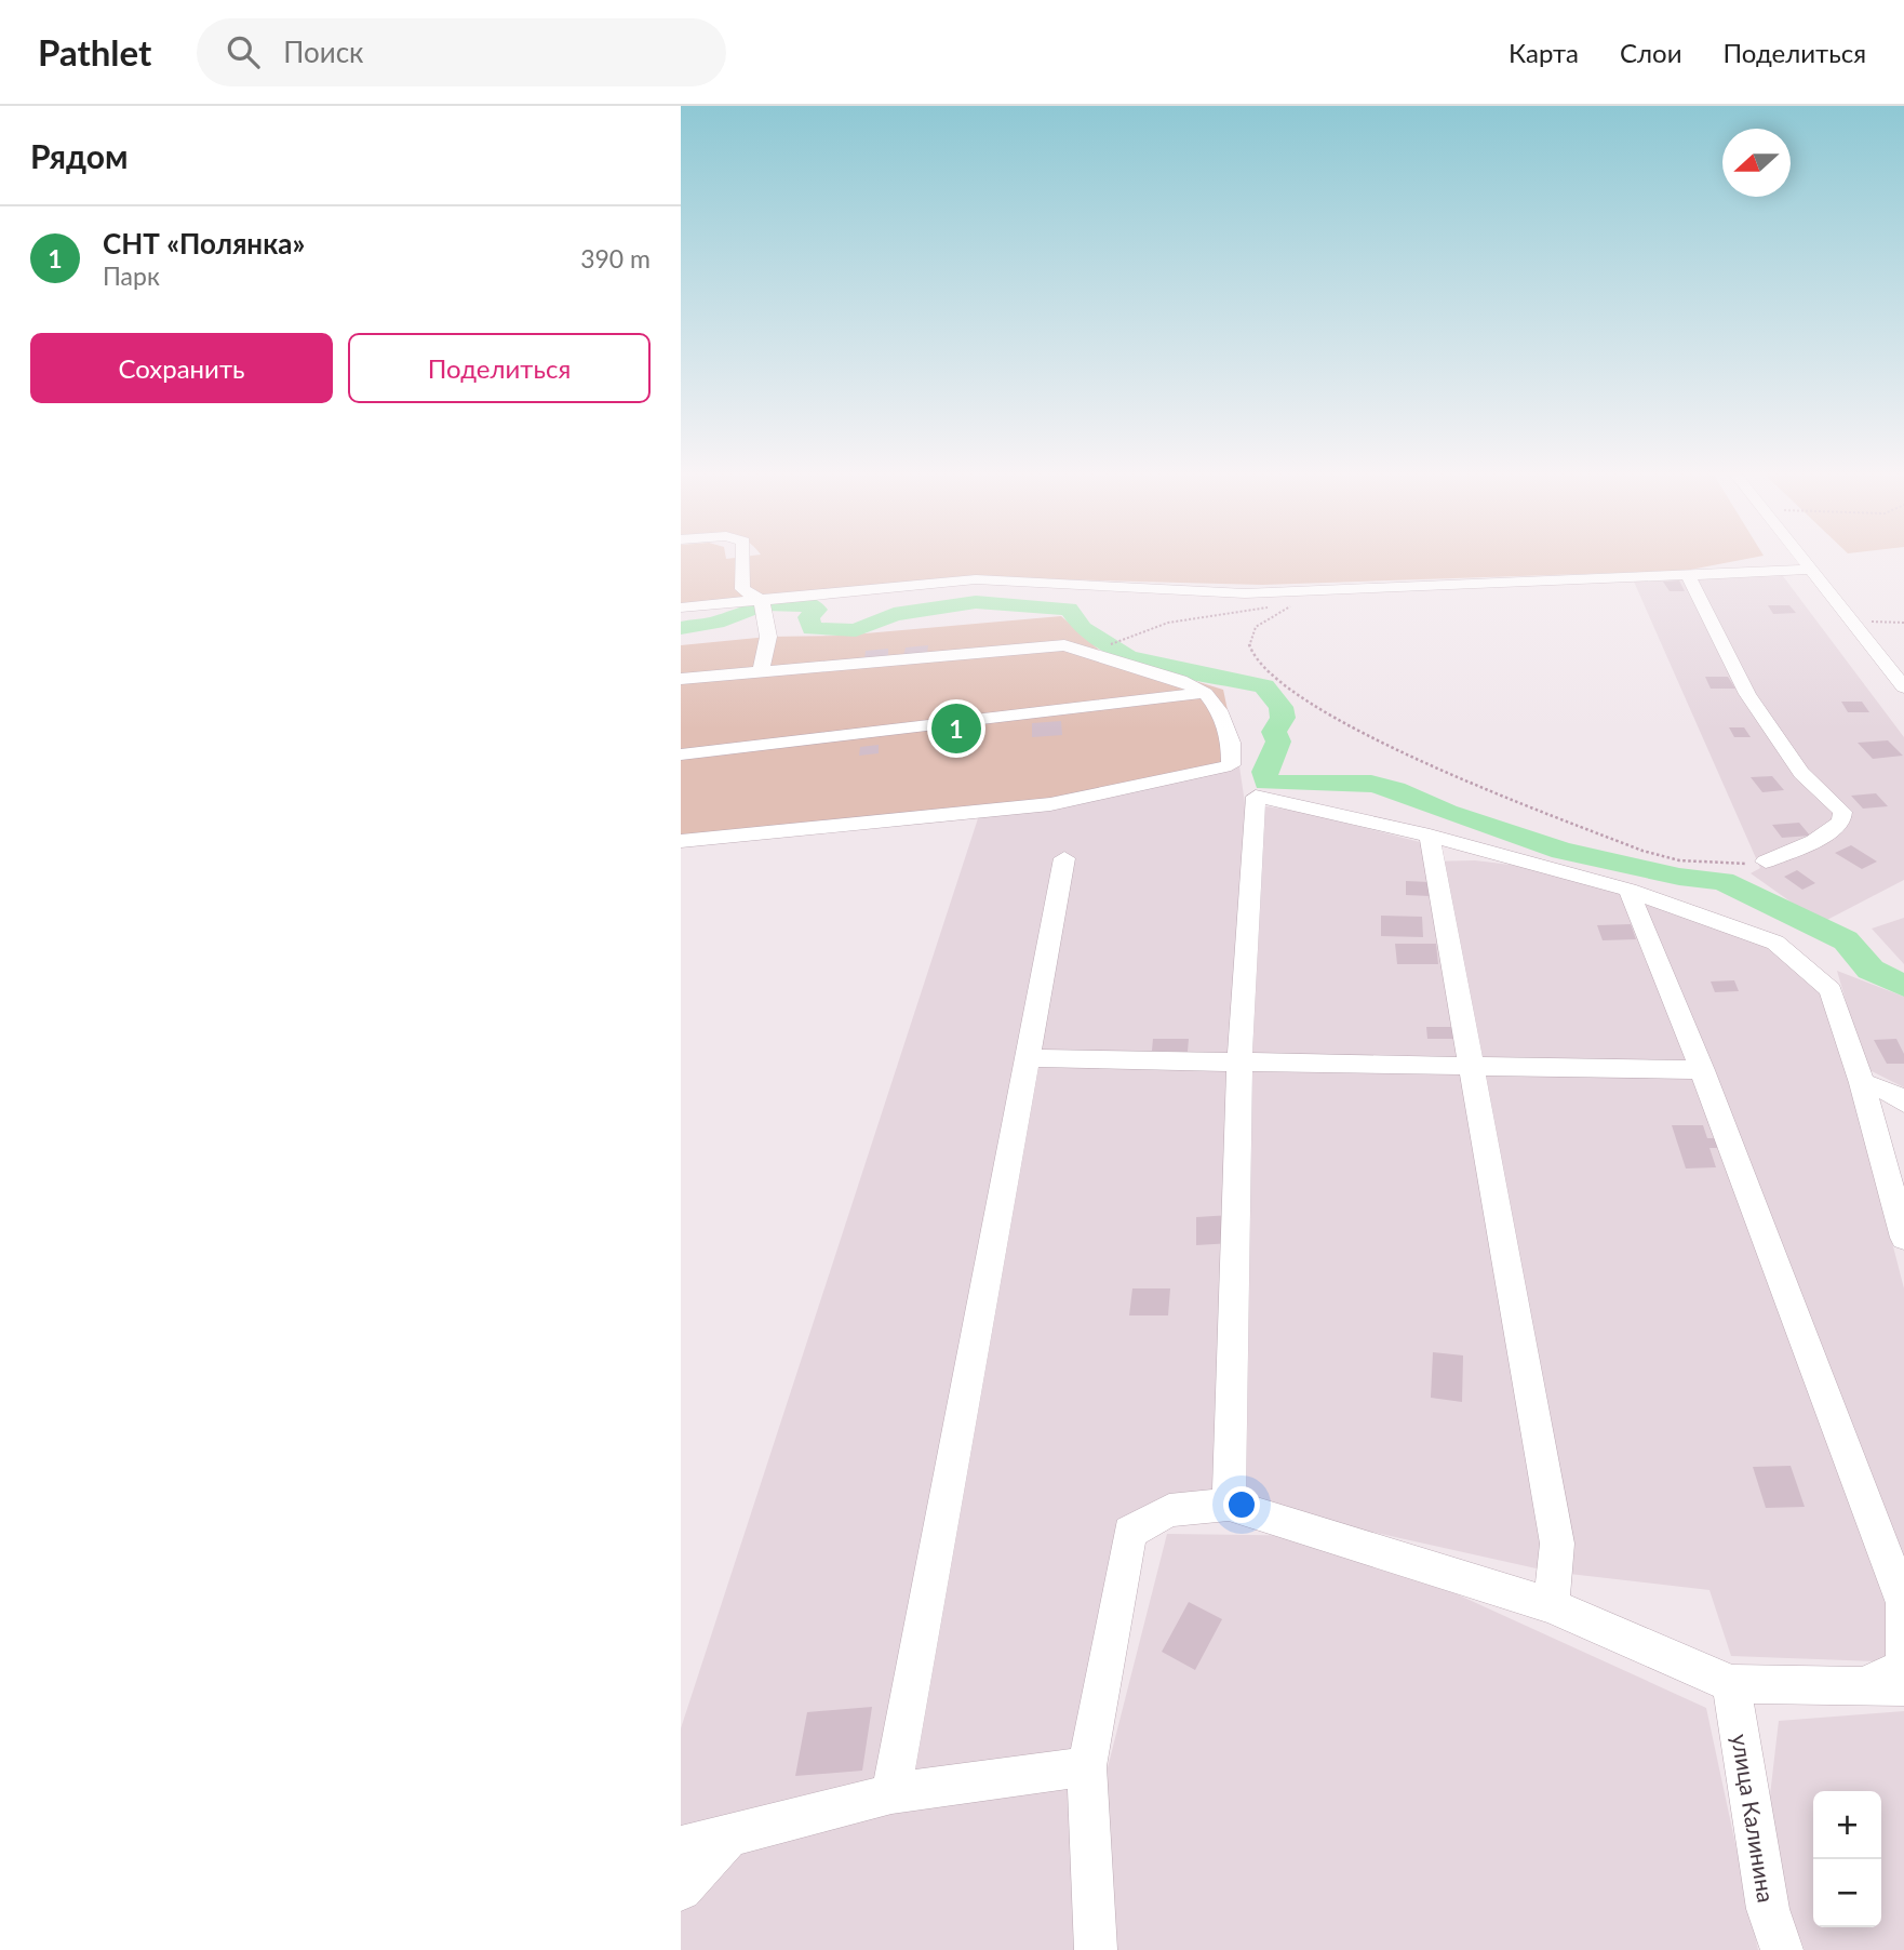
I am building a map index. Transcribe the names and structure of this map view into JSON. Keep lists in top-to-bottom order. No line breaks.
{"streets":{"street":["улица Калинина"]},"north":"left","page":{"header":"Pathlet","search":"Поиск","nav":["Карта","Слои","Поделиться"],"heading":"Рядом","list":[{"mark":"1","name":"СНТ «Полянка»","note":"Парк","value":"390 m"}],"buttons":["Сохранить","Поделиться"],"pins":"1","map_buttons":["+","−"]}}
